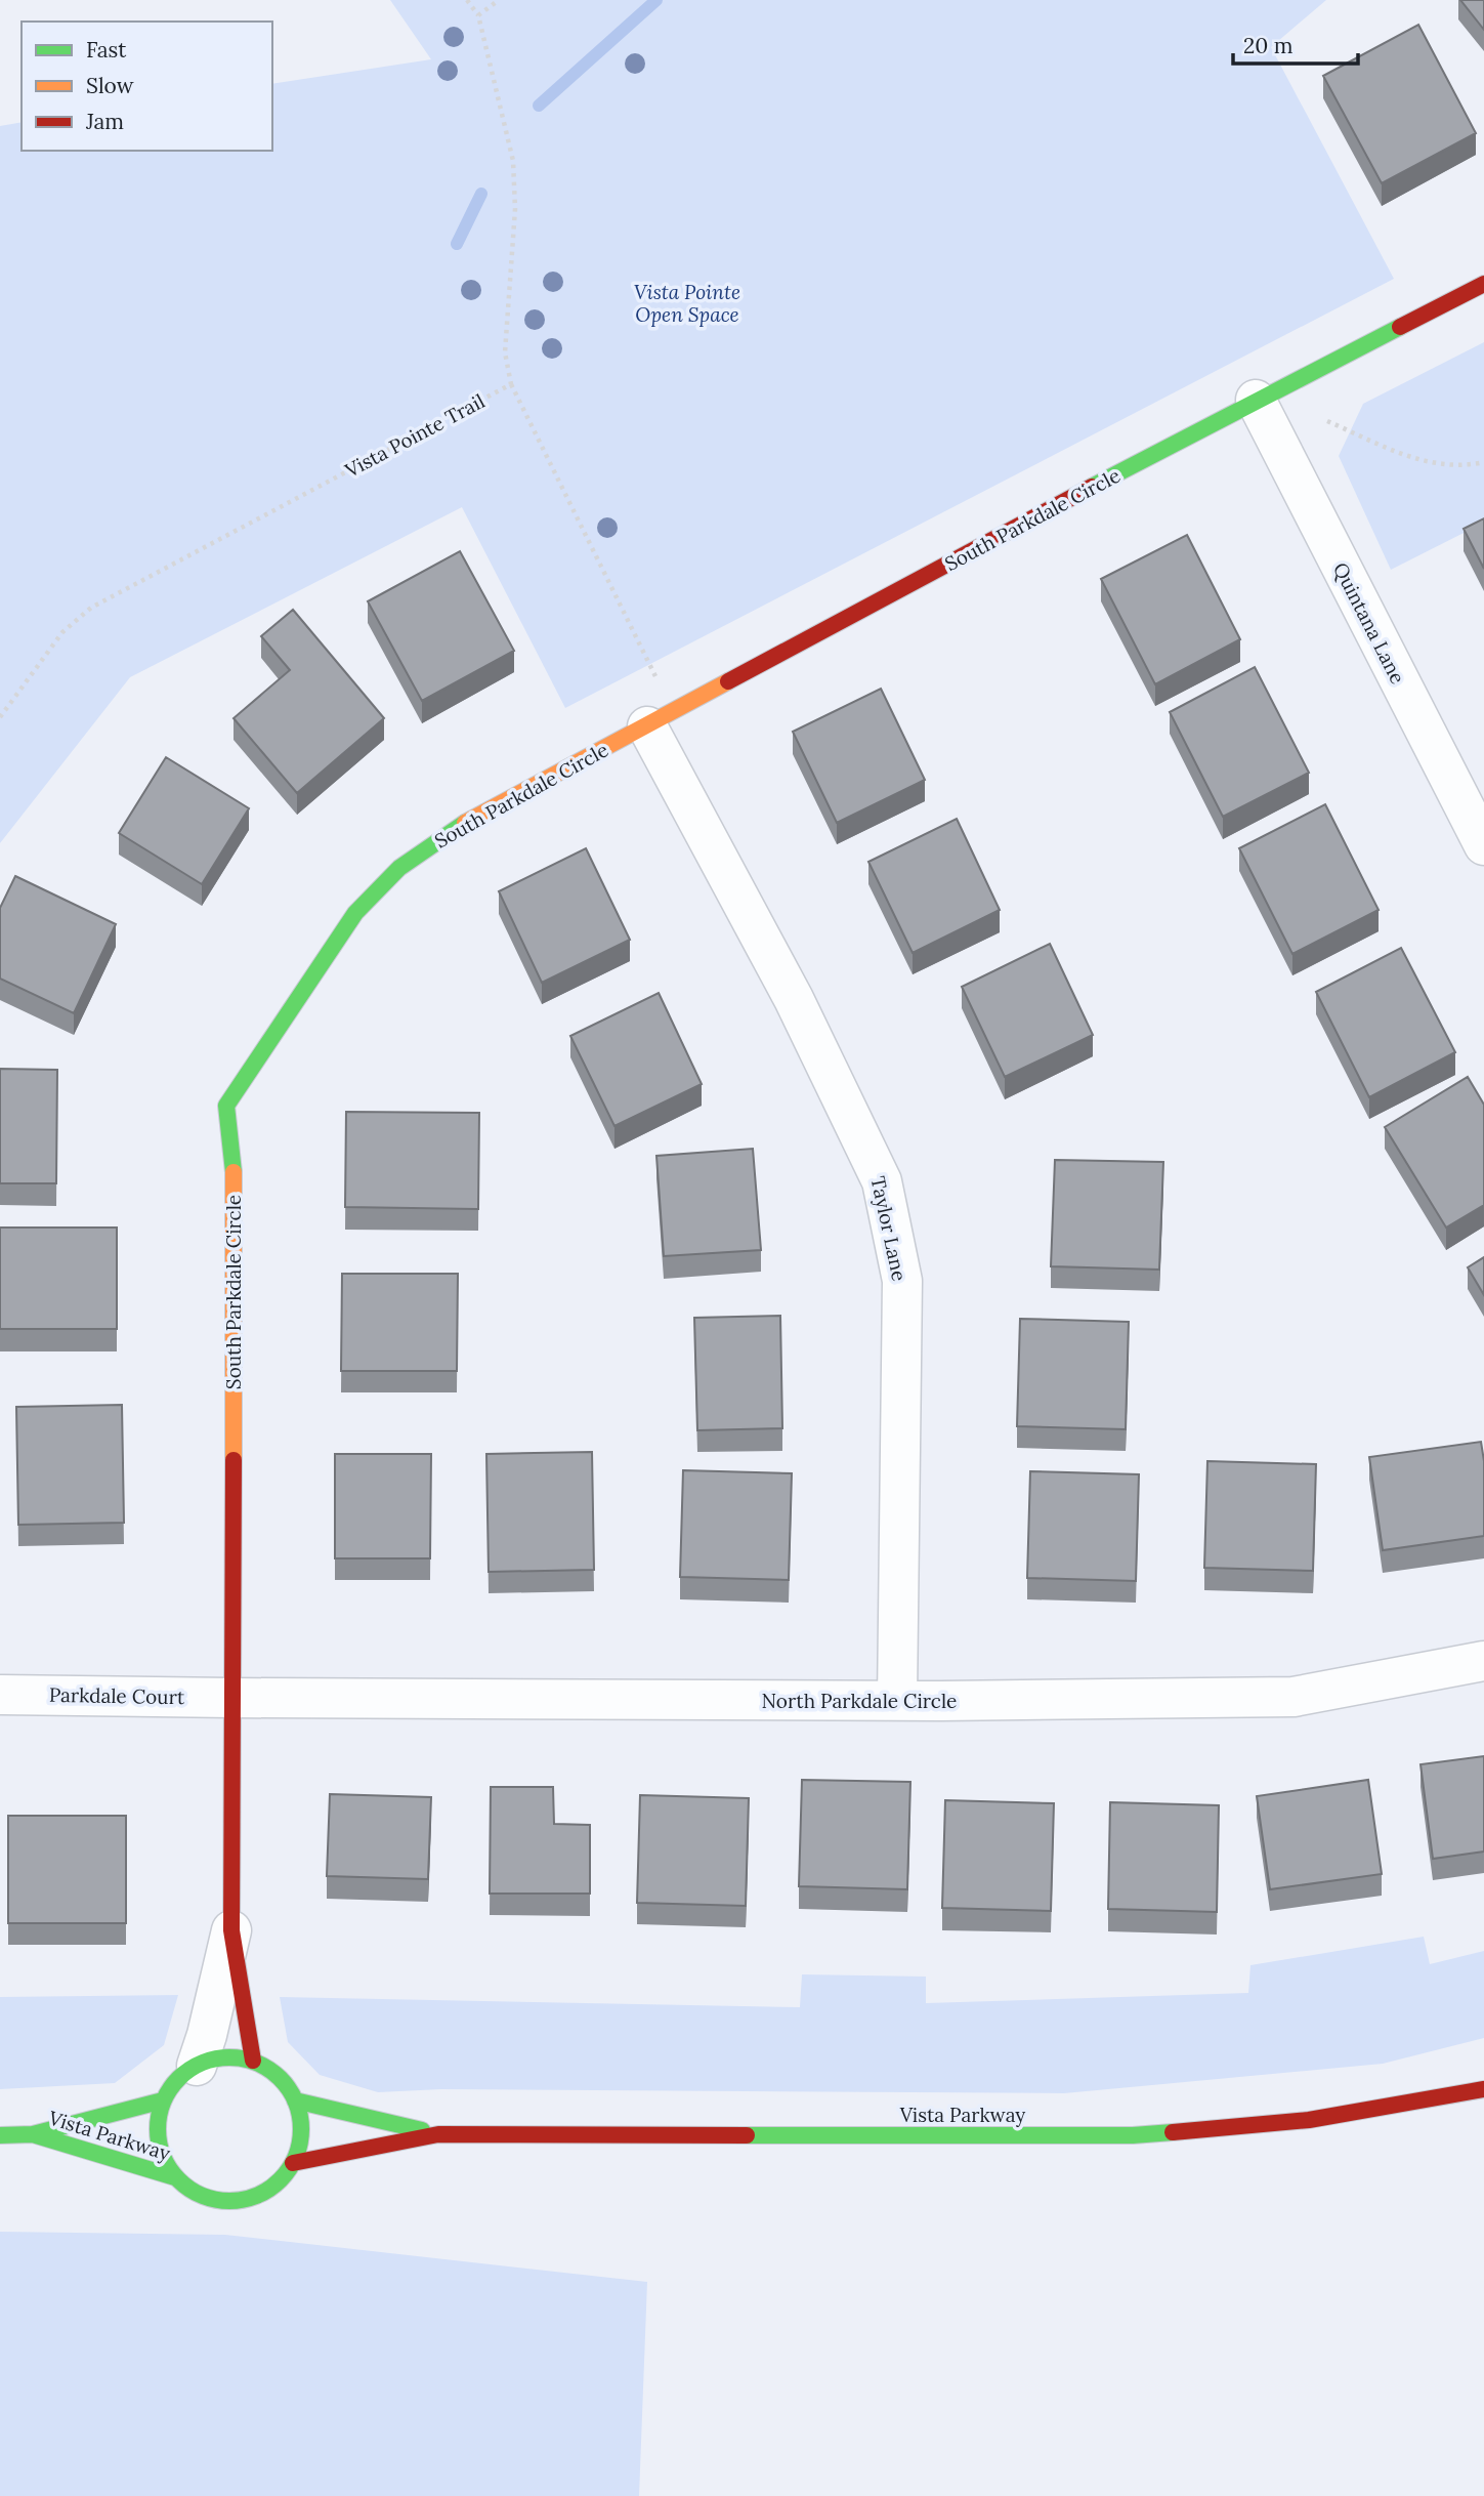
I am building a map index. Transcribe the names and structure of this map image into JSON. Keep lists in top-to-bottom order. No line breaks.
{"streets":{"street":["South Parkdale Circle","Quintana Lane","Taylor Lane","Parkdale Court","North Parkdale Circle","Vista Parkway"],"path":["Vista Pointe Trail"]},"crossings":[["South Parkdale Circle","Quintana Lane"],["South Parkdale Circle","Taylor Lane"],["South Parkdale Circle","Parkdale Court"],["South Parkdale Circle","North Parkdale Circle"],["South Parkdale Circle","Vista Parkway"],["Taylor Lane","North Parkdale Circle"],["Parkdale Court","North Parkdale Circle"]],"parks":["Vista Pointe Open Space"],"legend":["Fast","Slow","Jam"],"scale_bar":"20 m"}
